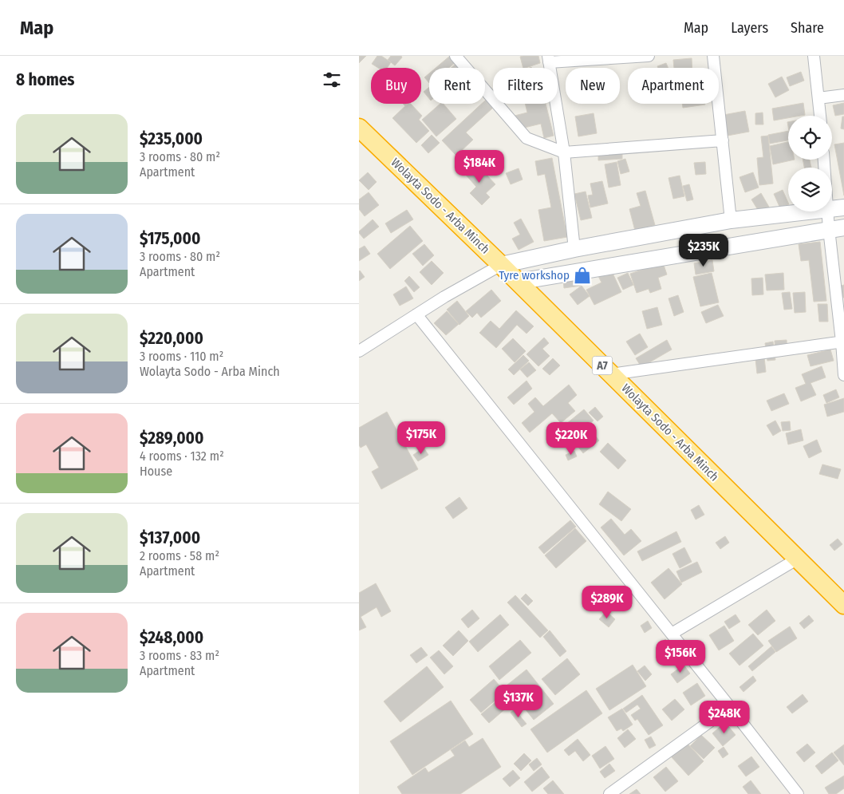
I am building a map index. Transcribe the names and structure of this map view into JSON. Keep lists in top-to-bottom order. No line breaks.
{"streets":{"highway":["Wolayta Sodo - Arba Minch","A7"]},"places":{"shop":["Tyre workshop"]},"page":{"header":"Map","nav":["Map","Layers","Share"],"heading":"8 homes","chip":["Buy","Rent","Filters","New","Apartment"],"list":[{"name":"$235,000","note":"3 rooms · 80 m² · Apartment"},{"name":"$175,000","note":"3 rooms · 80 m² · Apartment"},{"name":"$220,000","note":"3 rooms · 110 m² · Wolayta Sodo - Arba Minch"},{"name":"$289,000","note":"4 rooms · 132 m² · House"},{"name":"$137,000","note":"2 rooms · 58 m² · Apartment"},{"name":"$248,000","note":"3 rooms · 83 m² · Apartment"}],"price":["$184K","$235K","$175K","$220K","$289K","$156K","$137K","$248K"]}}
